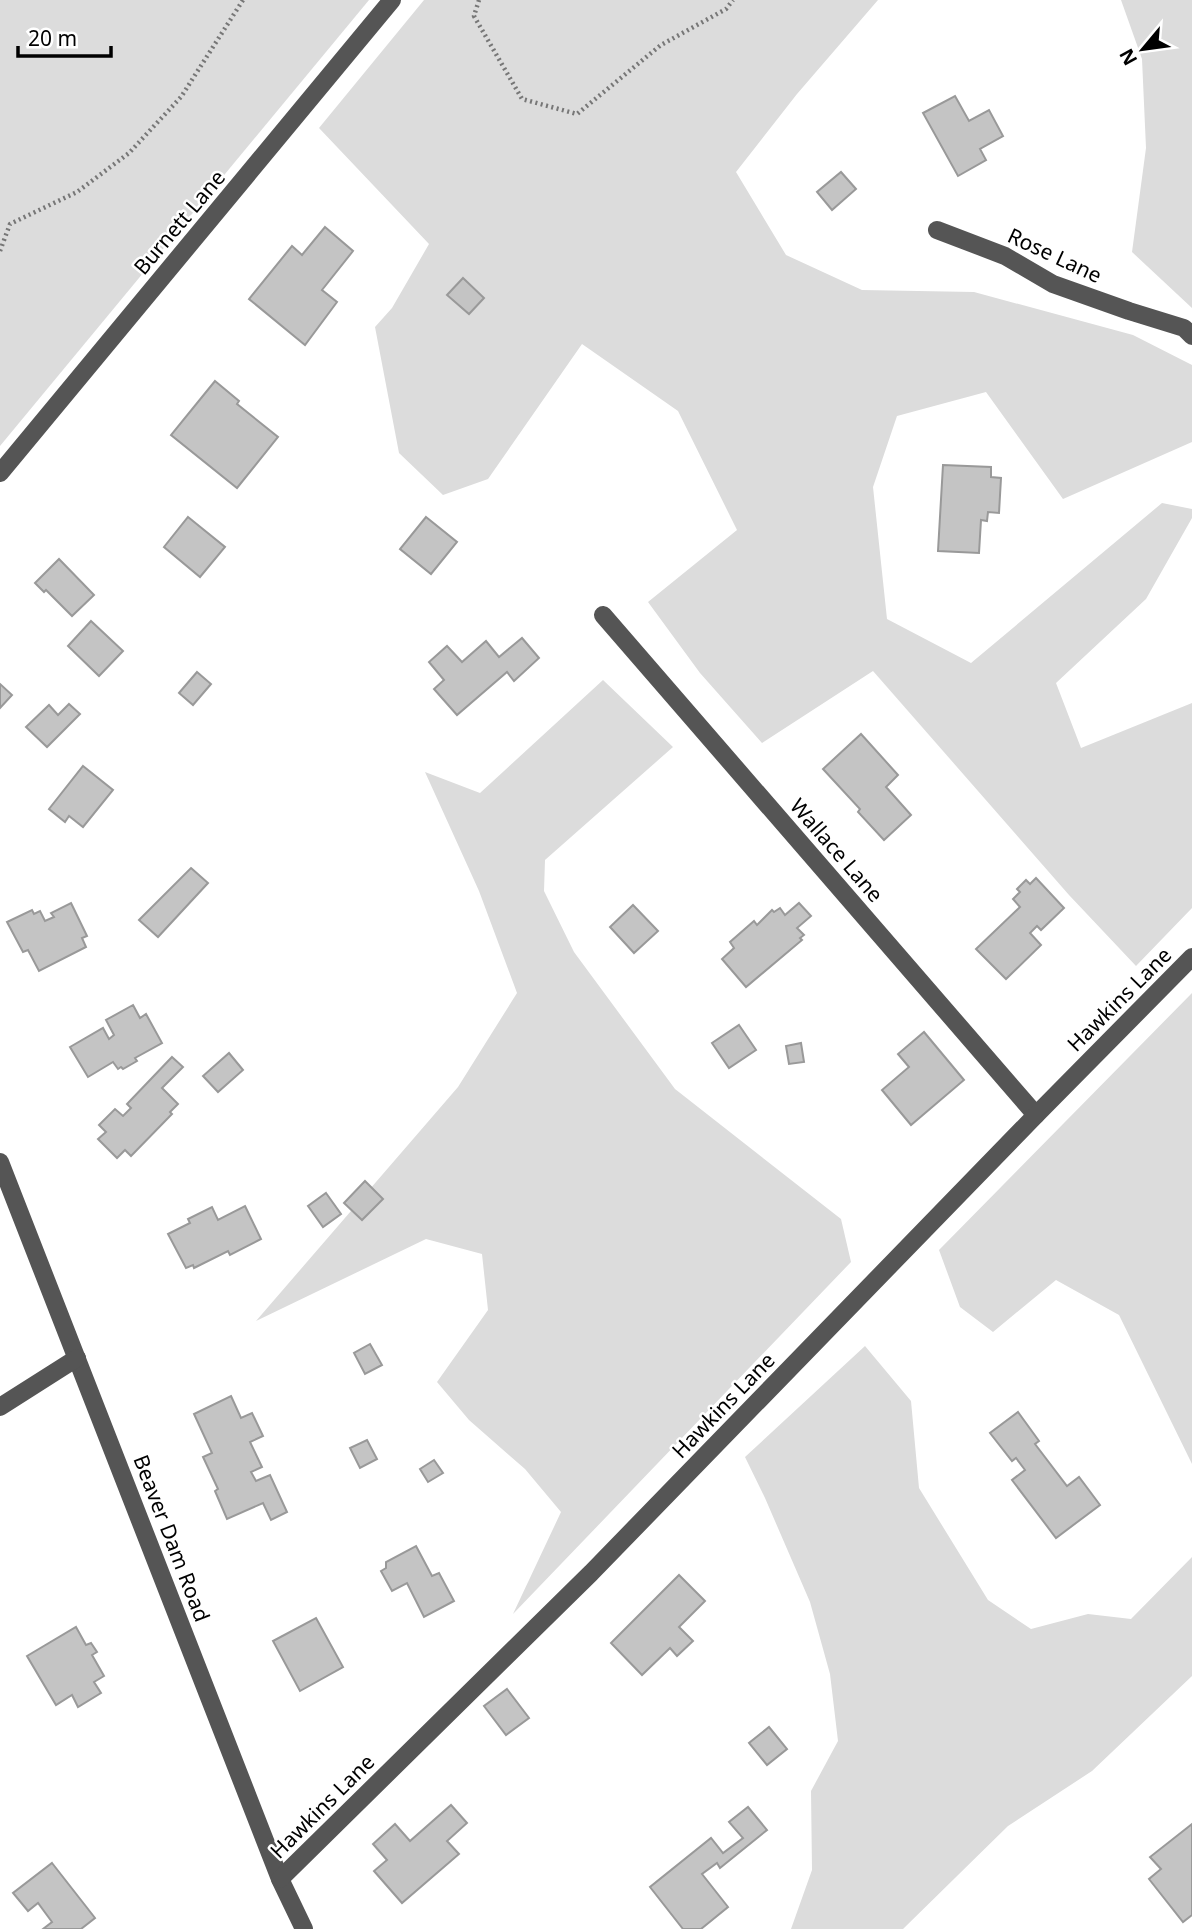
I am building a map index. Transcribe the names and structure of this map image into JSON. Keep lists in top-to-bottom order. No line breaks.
{"streets":{"street":["Burnett Lane","Rose Lane","Wallace Lane","Hawkins Lane","Beaver Dam Road"]},"crossings":[["Wallace Lane","Hawkins Lane"],["Hawkins Lane","Beaver Dam Road"]],"scale_bar":"20 m","north":"bottom left"}
